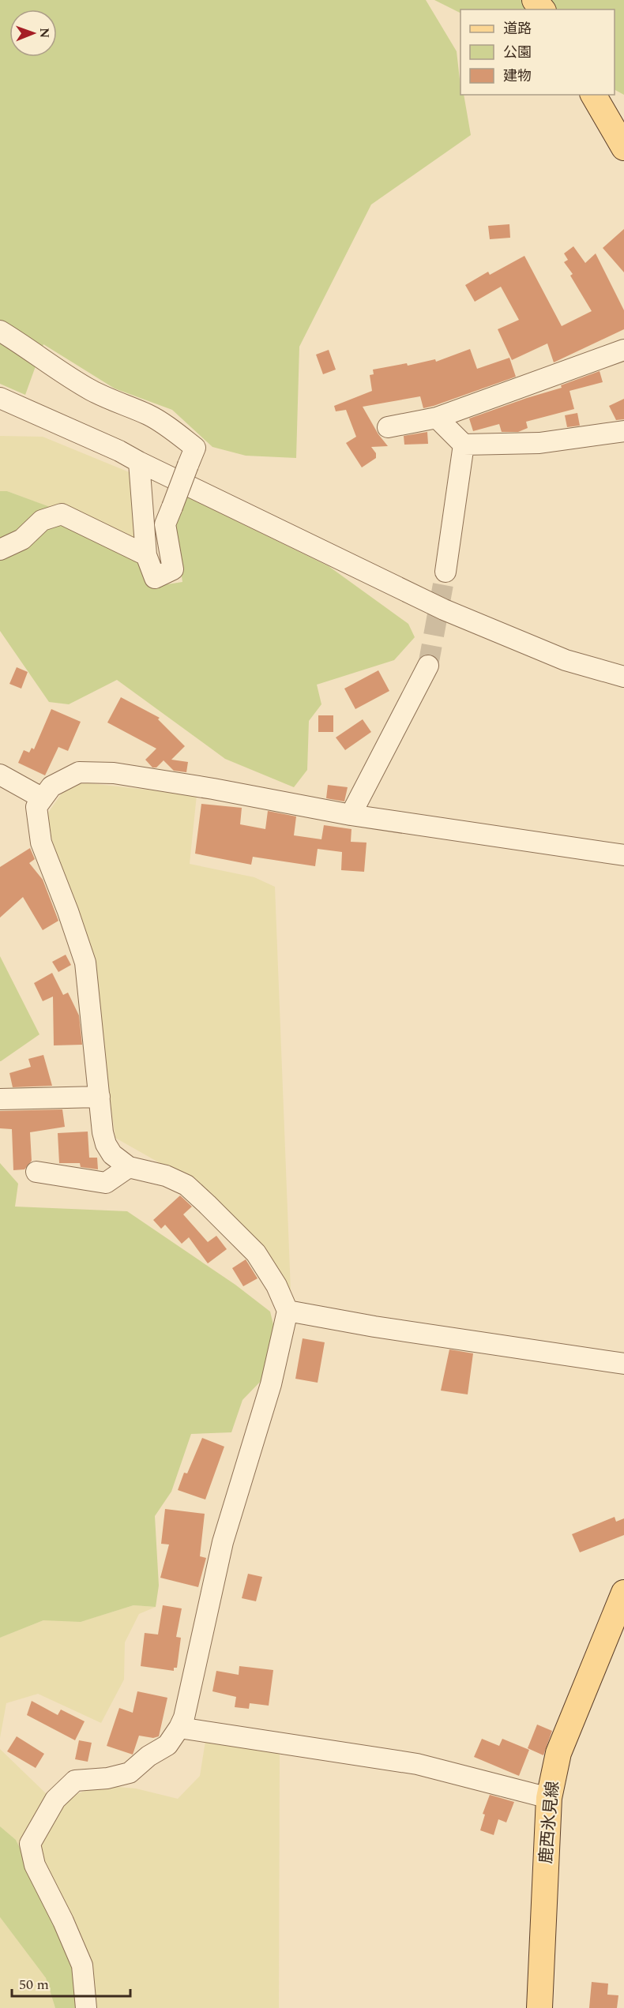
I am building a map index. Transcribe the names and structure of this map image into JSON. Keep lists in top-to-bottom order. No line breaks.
{"streets":{"main road":["鹿西氷見線"]},"legend":["道路","公園","建物"],"scale_bar":"50 m","north":"right"}
